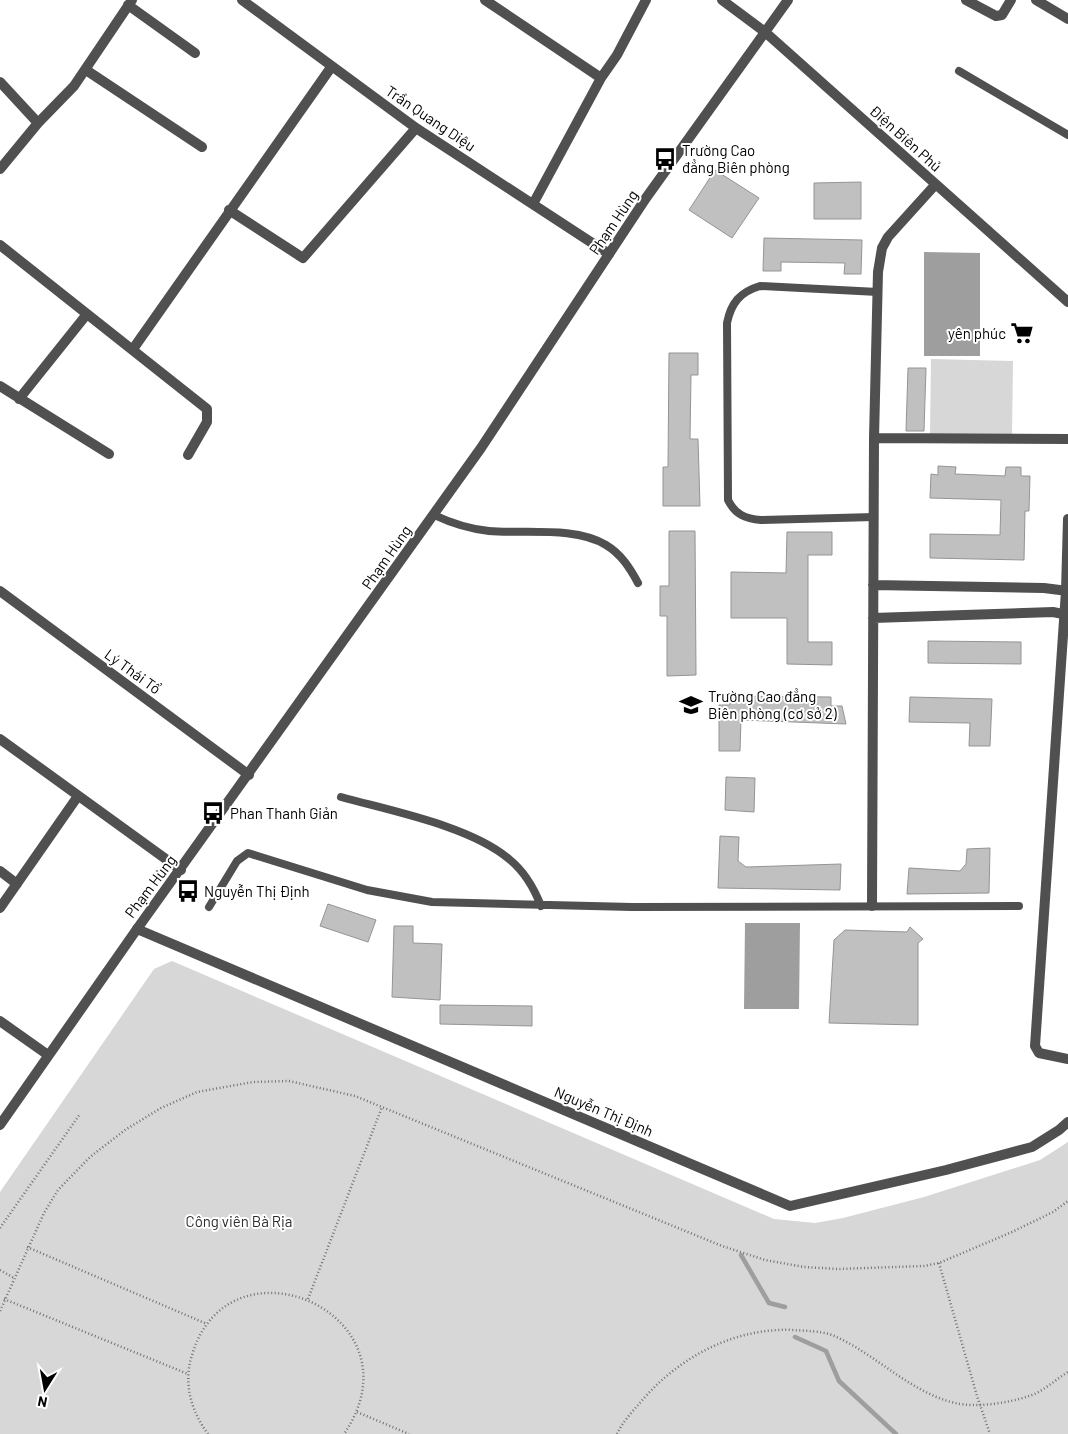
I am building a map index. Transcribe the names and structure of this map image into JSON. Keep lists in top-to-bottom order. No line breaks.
{"streets":{"street":["Trần Quang Diệu","Điện Biên Phủ","Phạm Hùng","Lý Thái Tổ","Nguyễn Thị Định"]},"crossings":[["Trần Quang Diệu","Phạm Hùng"],["Điện Biên Phủ","Phạm Hùng"],["Phạm Hùng","Lý Thái Tổ"],["Phạm Hùng","Nguyễn Thị Định"]],"parks":["Công viên Bà Rịa"],"places":{"bus stop":["Trường Cao đẳng Biên phòng","Phan Thanh Giản","Nguyễn Thị Định"],"supermarket":["yên phúc"],"school or university":["Trường Cao đẳng Biên phòng (cơ sở 2)"]},"north":"bottom"}
